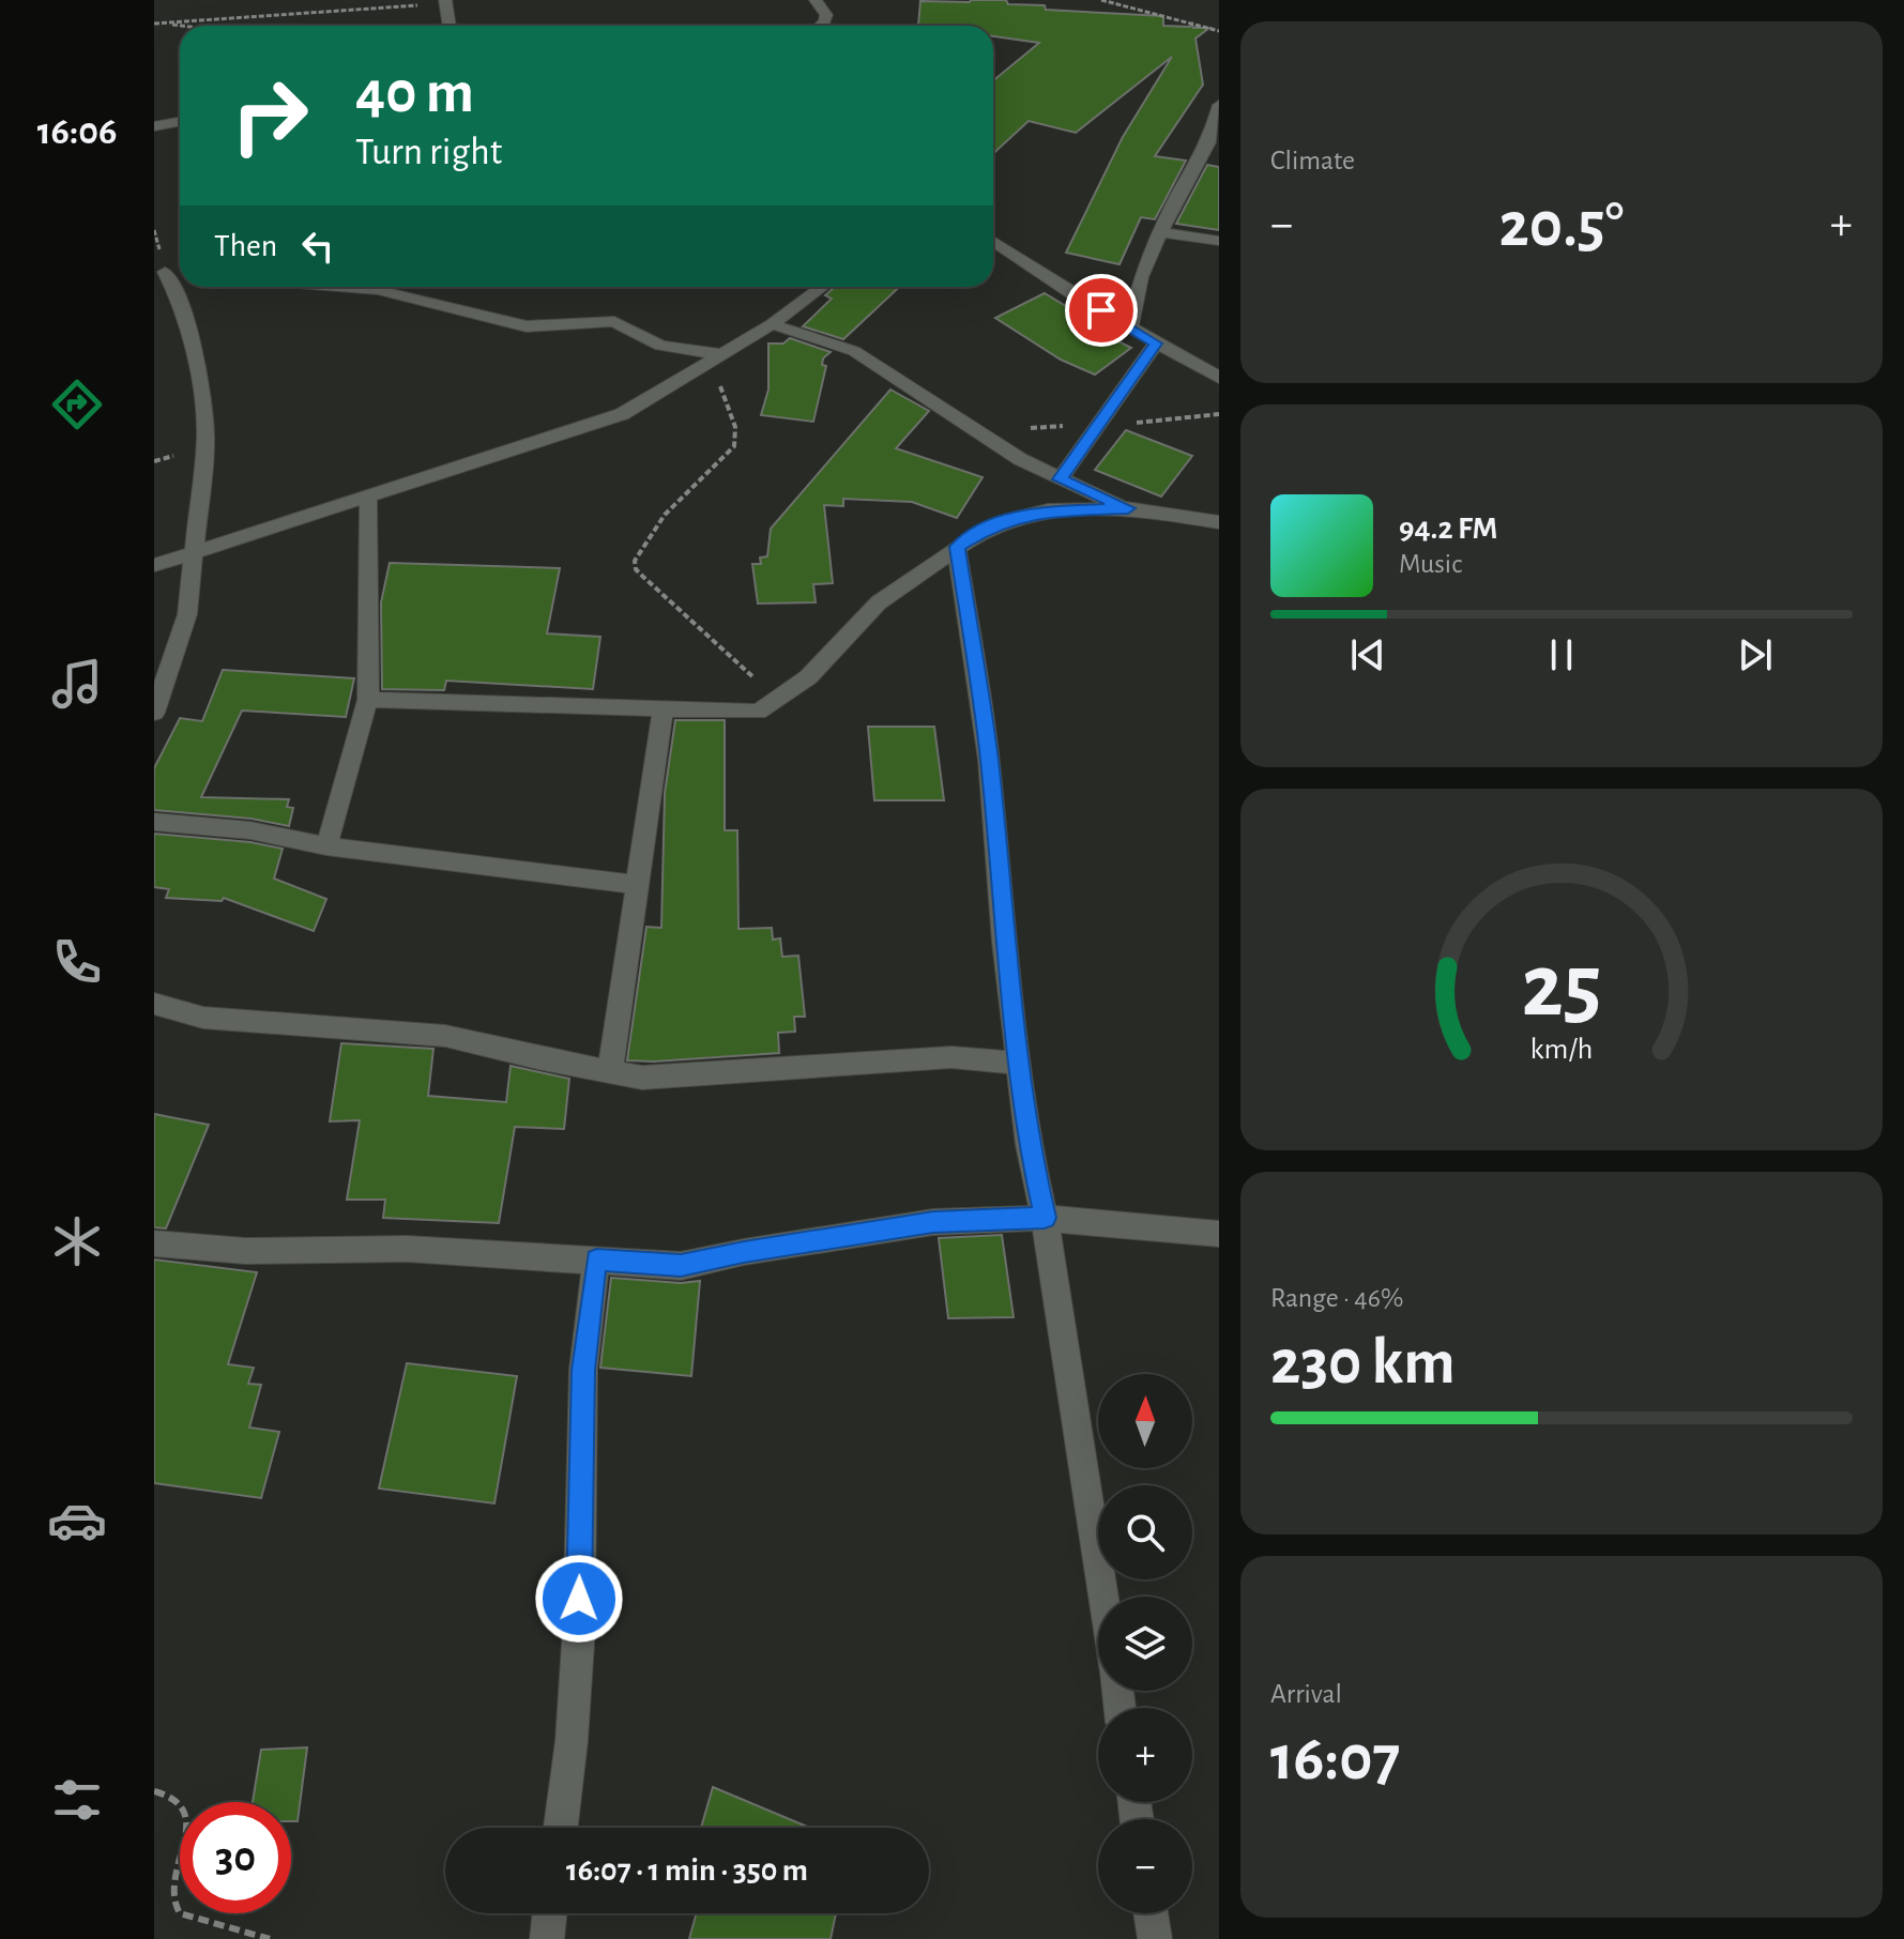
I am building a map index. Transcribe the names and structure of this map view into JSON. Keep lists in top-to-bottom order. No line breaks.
{"north":"top","page":{"tabs":"16:06","tile":["Climate",["Range · 46%","230 km"],["Arrival","16:07"]],"turn":["40 m","Turn right"],"heat":["−","20.5°","+"],"then":"Then","song":["94.2 FM","Music"],"map_buttons":["+","−"],"limit":"30","trip":"16:07 · 1 min · 350 m","gauge":["25","km/h"]}}
